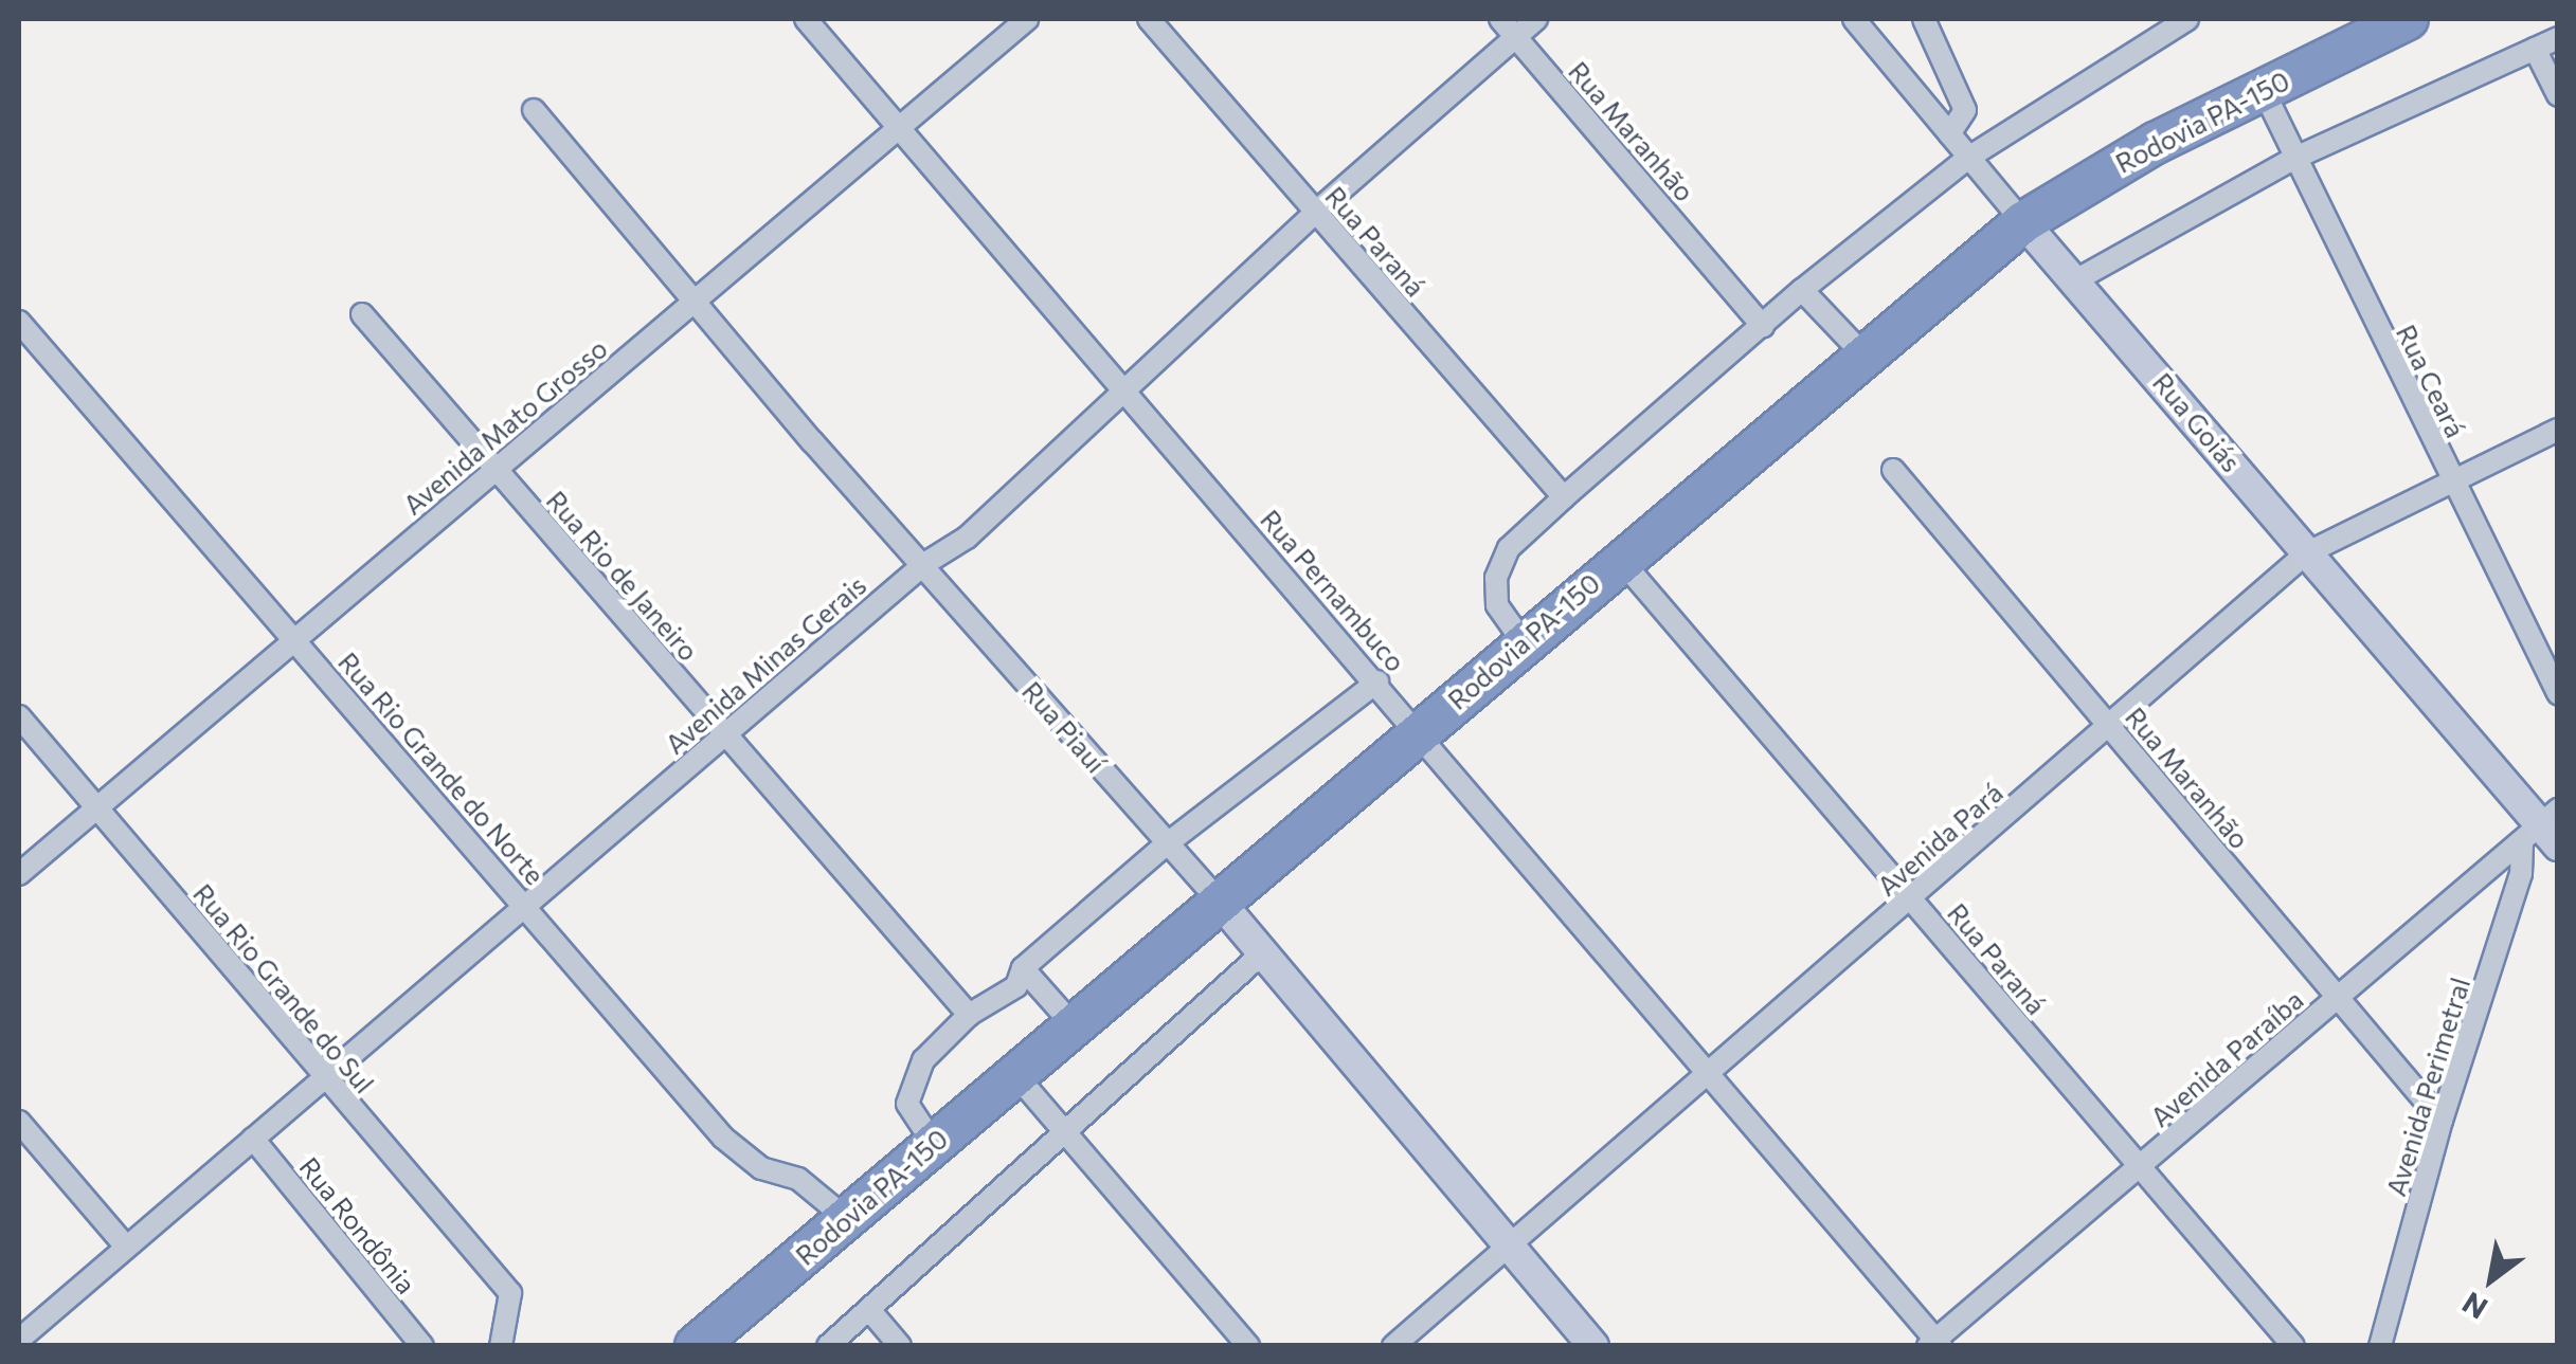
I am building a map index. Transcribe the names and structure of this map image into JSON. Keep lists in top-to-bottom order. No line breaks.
{"streets":{"highway":["Rodovia PA-150"],"street":["Rua Maranhão","Rua Paraná","Rua Ceará","Rua Goiás","Avenida Mato Grosso","Rua Rio de Janeiro","Rua Pernambuco","Avenida Minas Gerais","Rua Piauí","Rua Rio Grande do Norte","Avenida Pará","Rua Rio Grande do Sul","Avenida Paraíba","Avenida Perimetral","Rua Rondônia"]},"crossings":[["Rodovia PA-150","Rua Paraná"],["Rodovia PA-150","Rua Ceará"],["Rodovia PA-150","Rua Goiás"],["Rodovia PA-150","Rua Pernambuco"],["Rodovia PA-150","Rua Piauí"],["Rodovia PA-150","Rua Rio Grande do Norte"],["Rua Maranhão","Avenida Minas Gerais"],["Rua Maranhão","Avenida Pará"],["Rua Maranhão","Avenida Paraíba"],["Rua Maranhão","Avenida Perimetral"],["Rua Paraná","Avenida Minas Gerais"],["Rua Paraná","Avenida Pará"],["Rua Paraná","Avenida Paraíba"],["Rua Ceará","Avenida Pará"],["Rua Goiás","Avenida Pará"],["Rua Goiás","Avenida Paraíba"],["Rua Goiás","Avenida Perimetral"],["Avenida Mato Grosso","Rua Rio de Janeiro"],["Avenida Mato Grosso","Rua Pernambuco"],["Avenida Mato Grosso","Rua Piauí"],["Avenida Mato Grosso","Rua Rio Grande do Norte"],["Avenida Mato Grosso","Rua Rio Grande do Sul"],["Rua Rio de Janeiro","Avenida Minas Gerais"],["Rua Pernambuco","Avenida Minas Gerais"],["Rua Pernambuco","Avenida Pará"],["Rua Pernambuco","Avenida Paraíba"],["Avenida Minas Gerais","Rua Piauí"],["Avenida Minas Gerais","Rua Rio Grande do Norte"],["Avenida Minas Gerais","Rua Rio Grande do Sul"],["Avenida Minas Gerais","Rua Rondônia"],["Rua Piauí","Avenida Pará"],["Avenida Paraíba","Avenida Perimetral"]],"north":"bottom left"}
